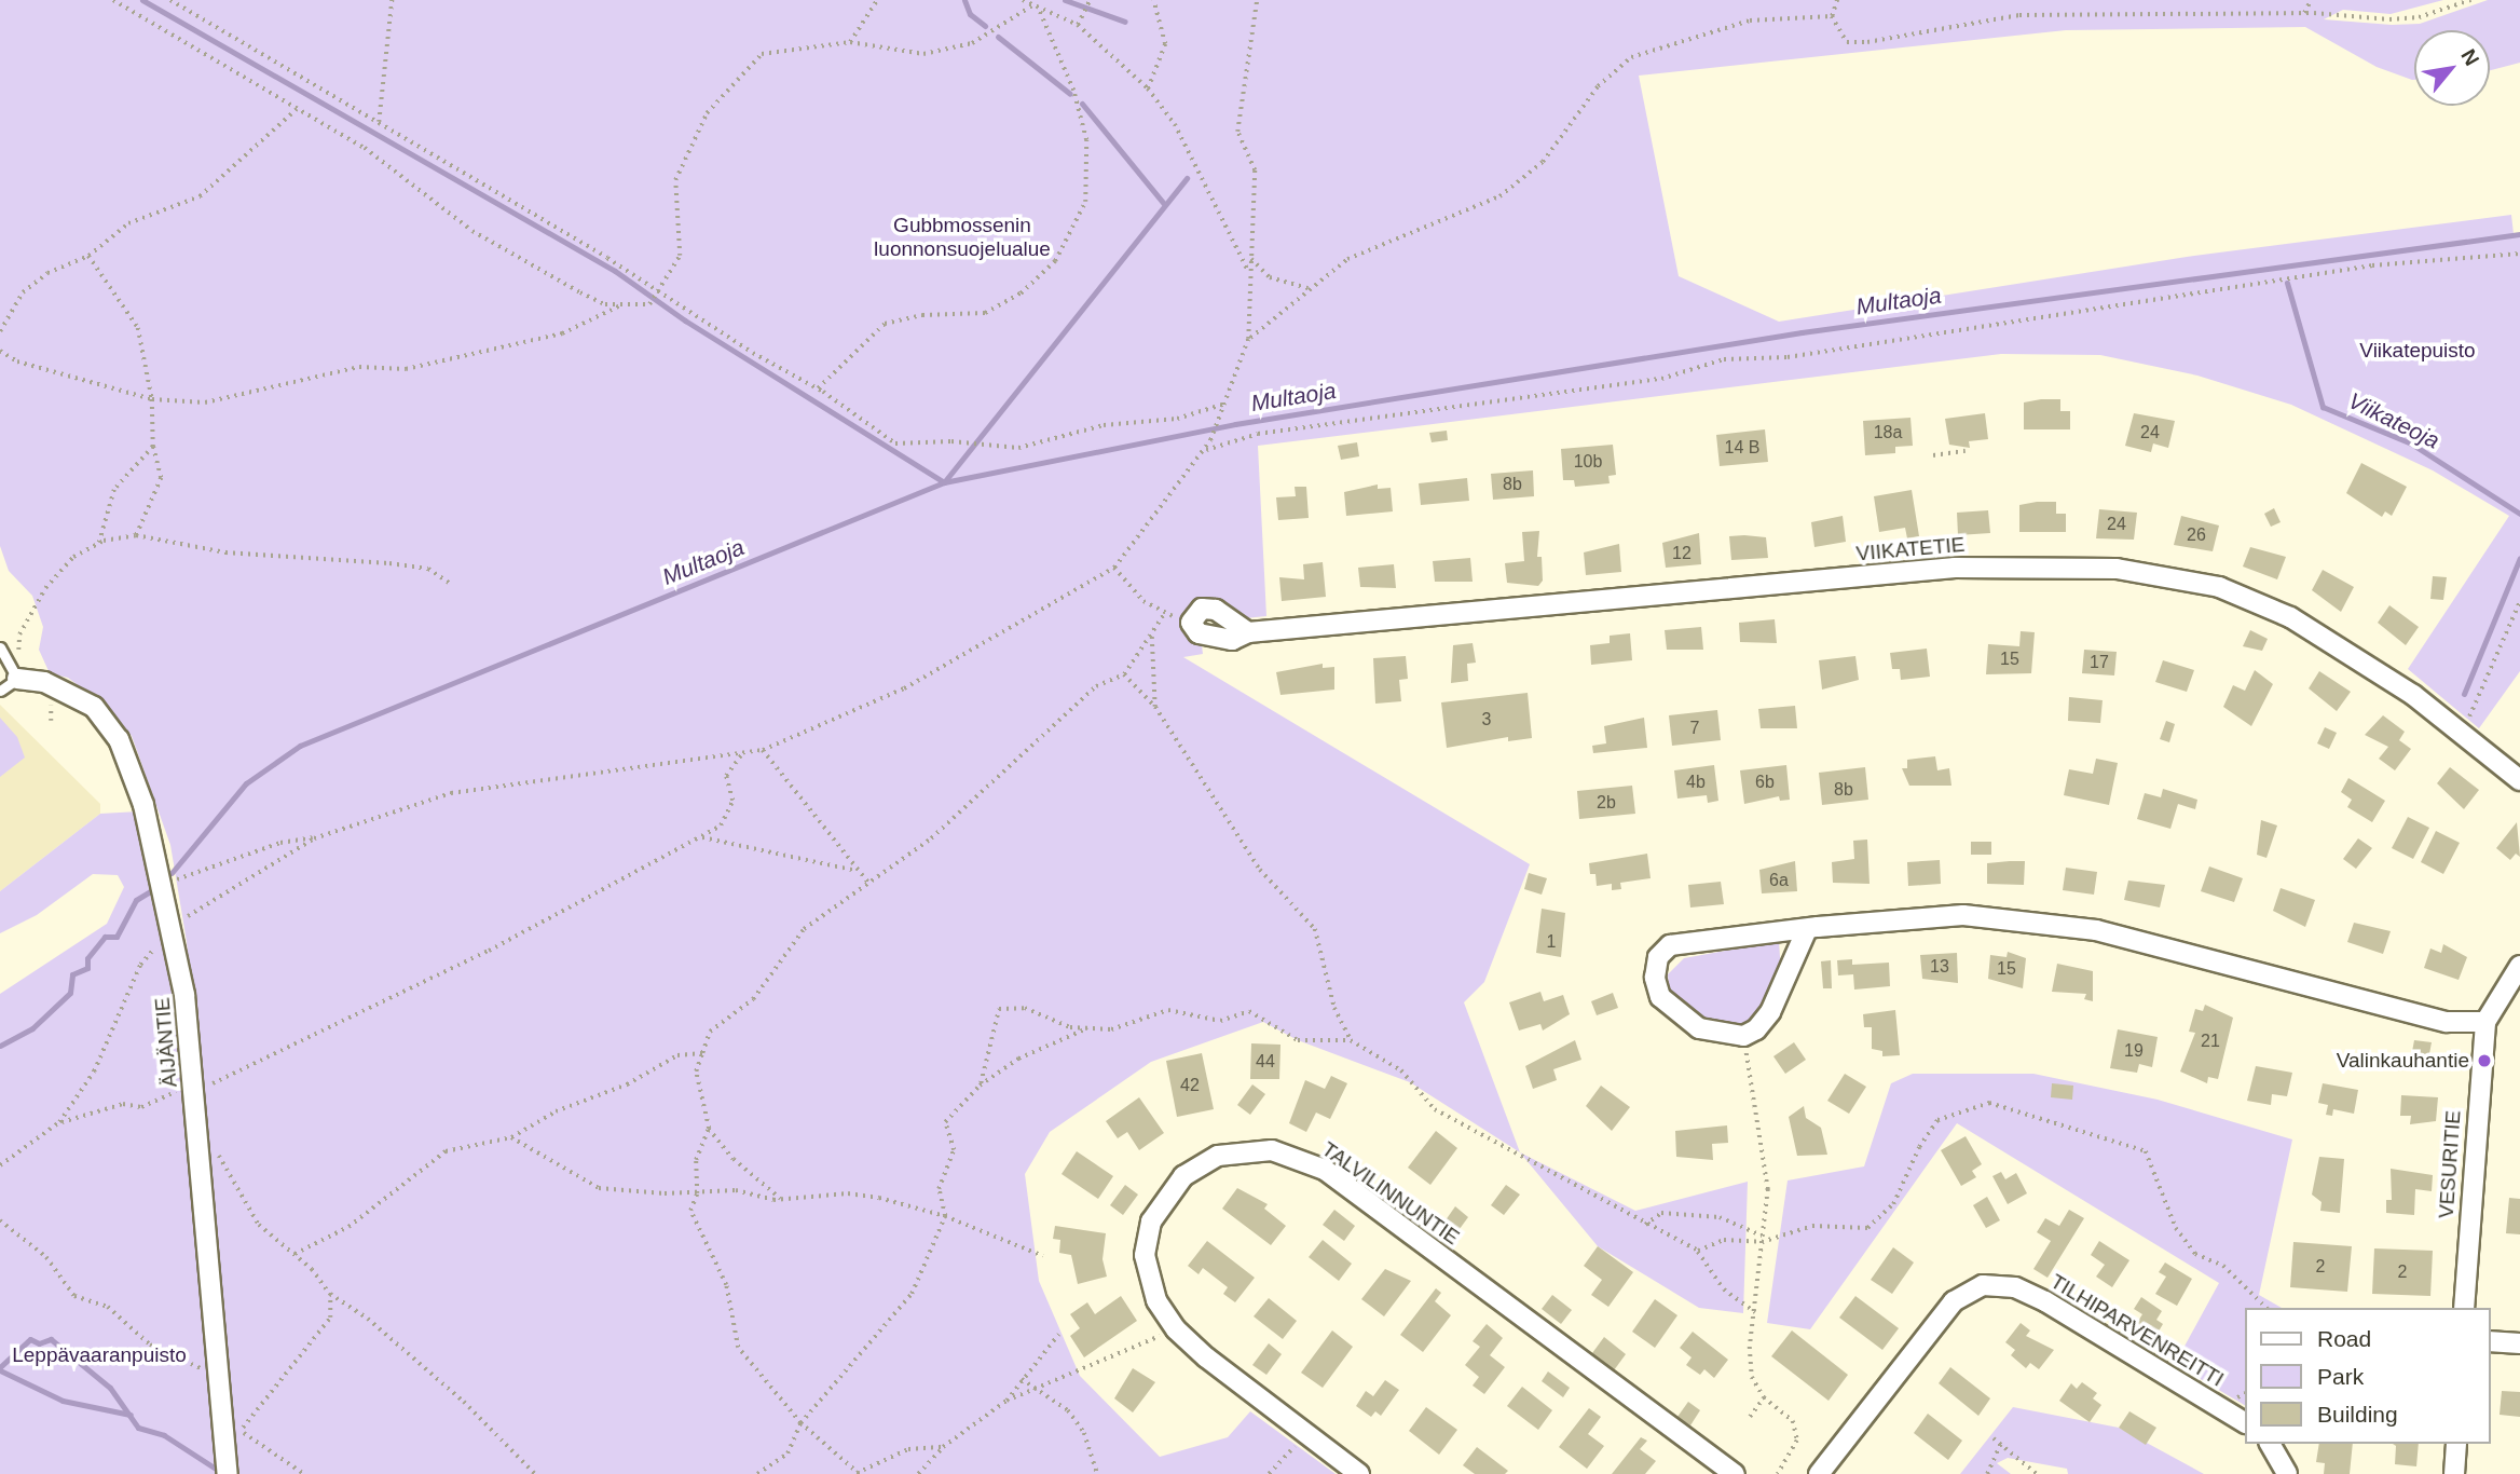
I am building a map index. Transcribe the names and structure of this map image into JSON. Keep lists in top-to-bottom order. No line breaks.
{"streets":{"street":["VIIKATETIE","ÄIJÄNTIE","VESURITIE","TALVILINNUNTIE","TILHIPARVENREITTI"]},"water":["Multaoja","Viikateoja"],"parks":["Gubbmossenin luonnonsuojelualue","Viikatepuisto","Leppävaaranpuisto"],"places":["Valinkauhantie"],"house_numbers":["18a","24","14 B","10b","8b","24","26","12","15","17","3","7","4b","6b","8b","2b","6a","1","13","15","21","19","44","42","2","2"],"legend":["Road","Park","Building"],"north":"top right"}
